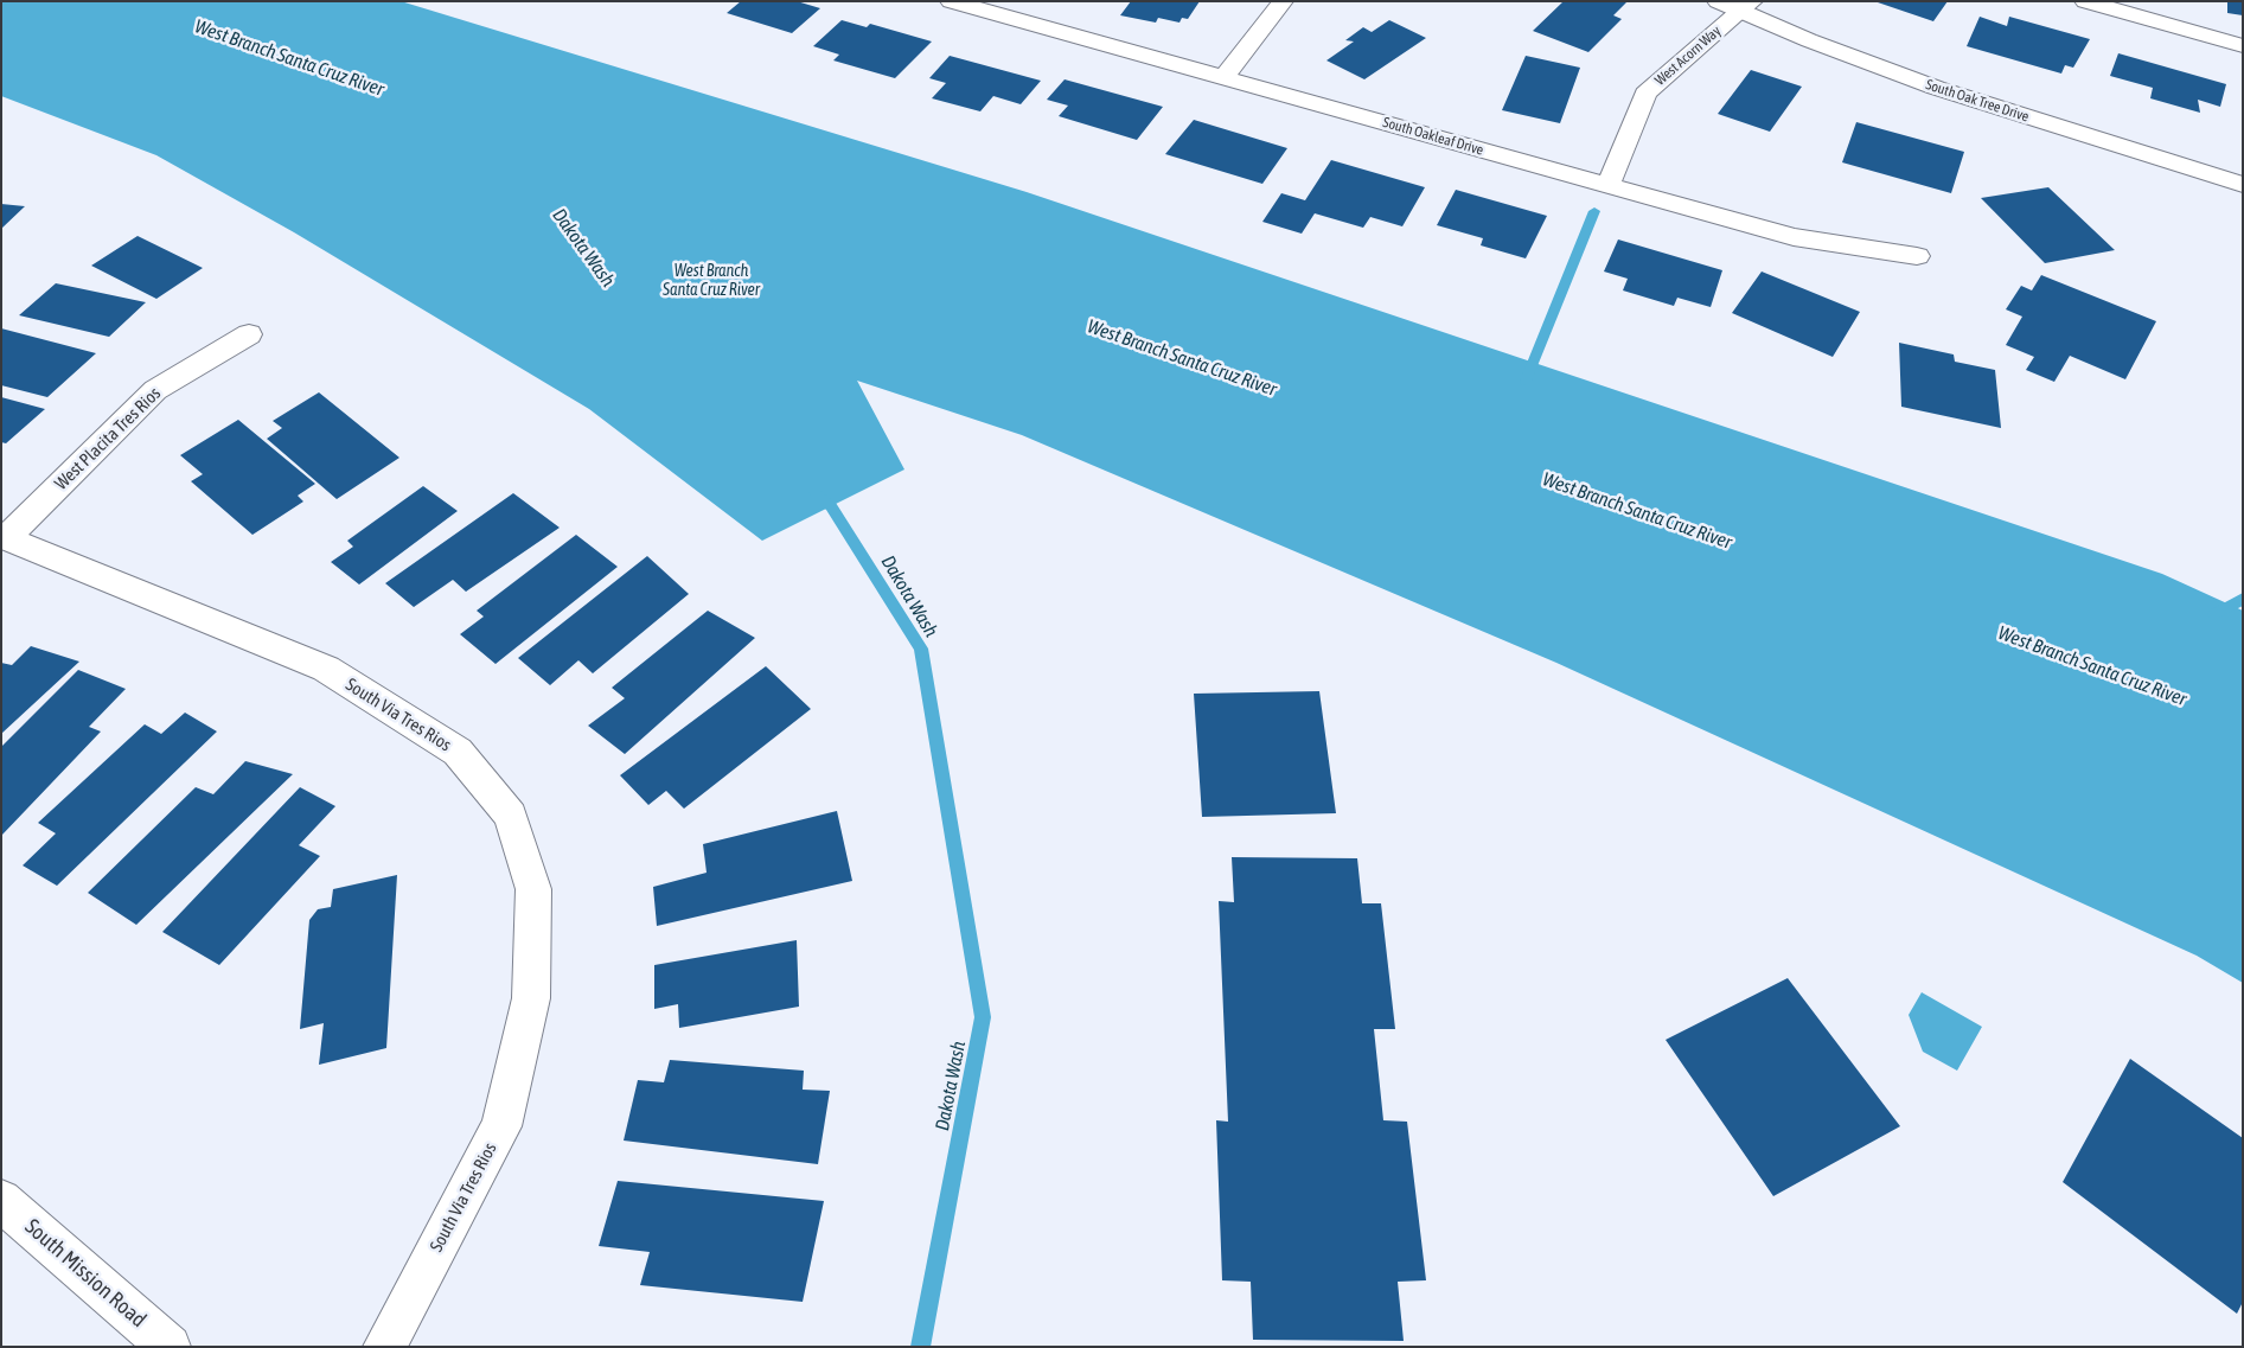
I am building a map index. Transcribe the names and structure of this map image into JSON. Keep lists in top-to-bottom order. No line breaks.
{"streets":{"street":["West Acorn Way","South Oak Tree Drive","South Oakleaf Drive","West Placita Tres Rios","South Via Tres Rios","South Mission Road"]},"crossings":[["West Acorn Way","South Oak Tree Drive"],["West Acorn Way","South Oakleaf Drive"],["West Placita Tres Rios","South Via Tres Rios"]],"water":["West Branch Santa Cruz River","Dakota Wash"]}
